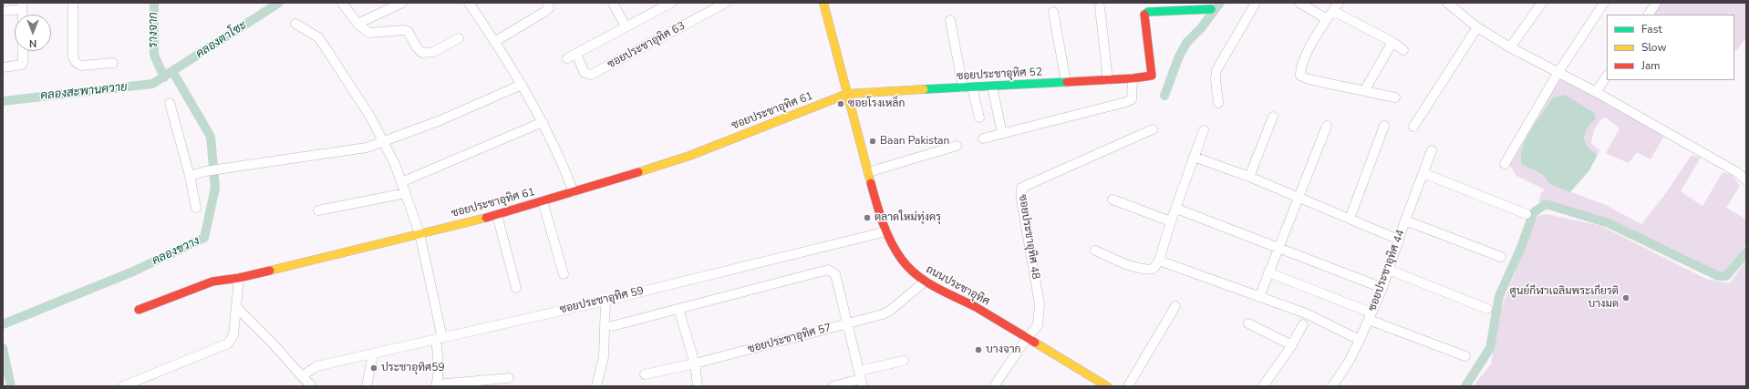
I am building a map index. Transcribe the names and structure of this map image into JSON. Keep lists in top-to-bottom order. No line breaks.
{"streets":{"street":["ซอยประชาอุทิศ 63","ซอยประชาอุทิศ 52","ซอยประชาอุทิศ 61","ซอยประชาอุทิศ 48","ซอยประชาอุทิศ 44","ถนนประชาอุทิศ","ซอยประชาอุทิศ 59","ซอยประชาอุทิศ 57"]},"crossings":[["ซอยประชาอุทิศ 52","ซอยประชาอุทิศ 61"],["ซอยประชาอุทิศ 52","ถนนประชาอุทิศ"],["ซอยประชาอุทิศ 61","ถนนประชาอุทิศ"],["ซอยประชาอุทิศ 48","ถนนประชาอุทิศ"],["ถนนประชาอุทิศ","ซอยประชาอุทิศ 59"],["ถนนประชาอุทิศ","ซอยประชาอุทิศ 57"]],"water":["รางจาก","คลองตาโซะ","คลองสะพานควาย","คลองขวาง"],"places":["ซอยโรงเหล็ก","Baan Pakistan","ตลาดใหม่ทุ่งครุ","ศูนย์กีฬาเฉลิมพระเกียรติ บางมด","บางจาก","ประชาอุทิศ59"],"legend":["Fast","Slow","Jam"],"north":"bottom"}
